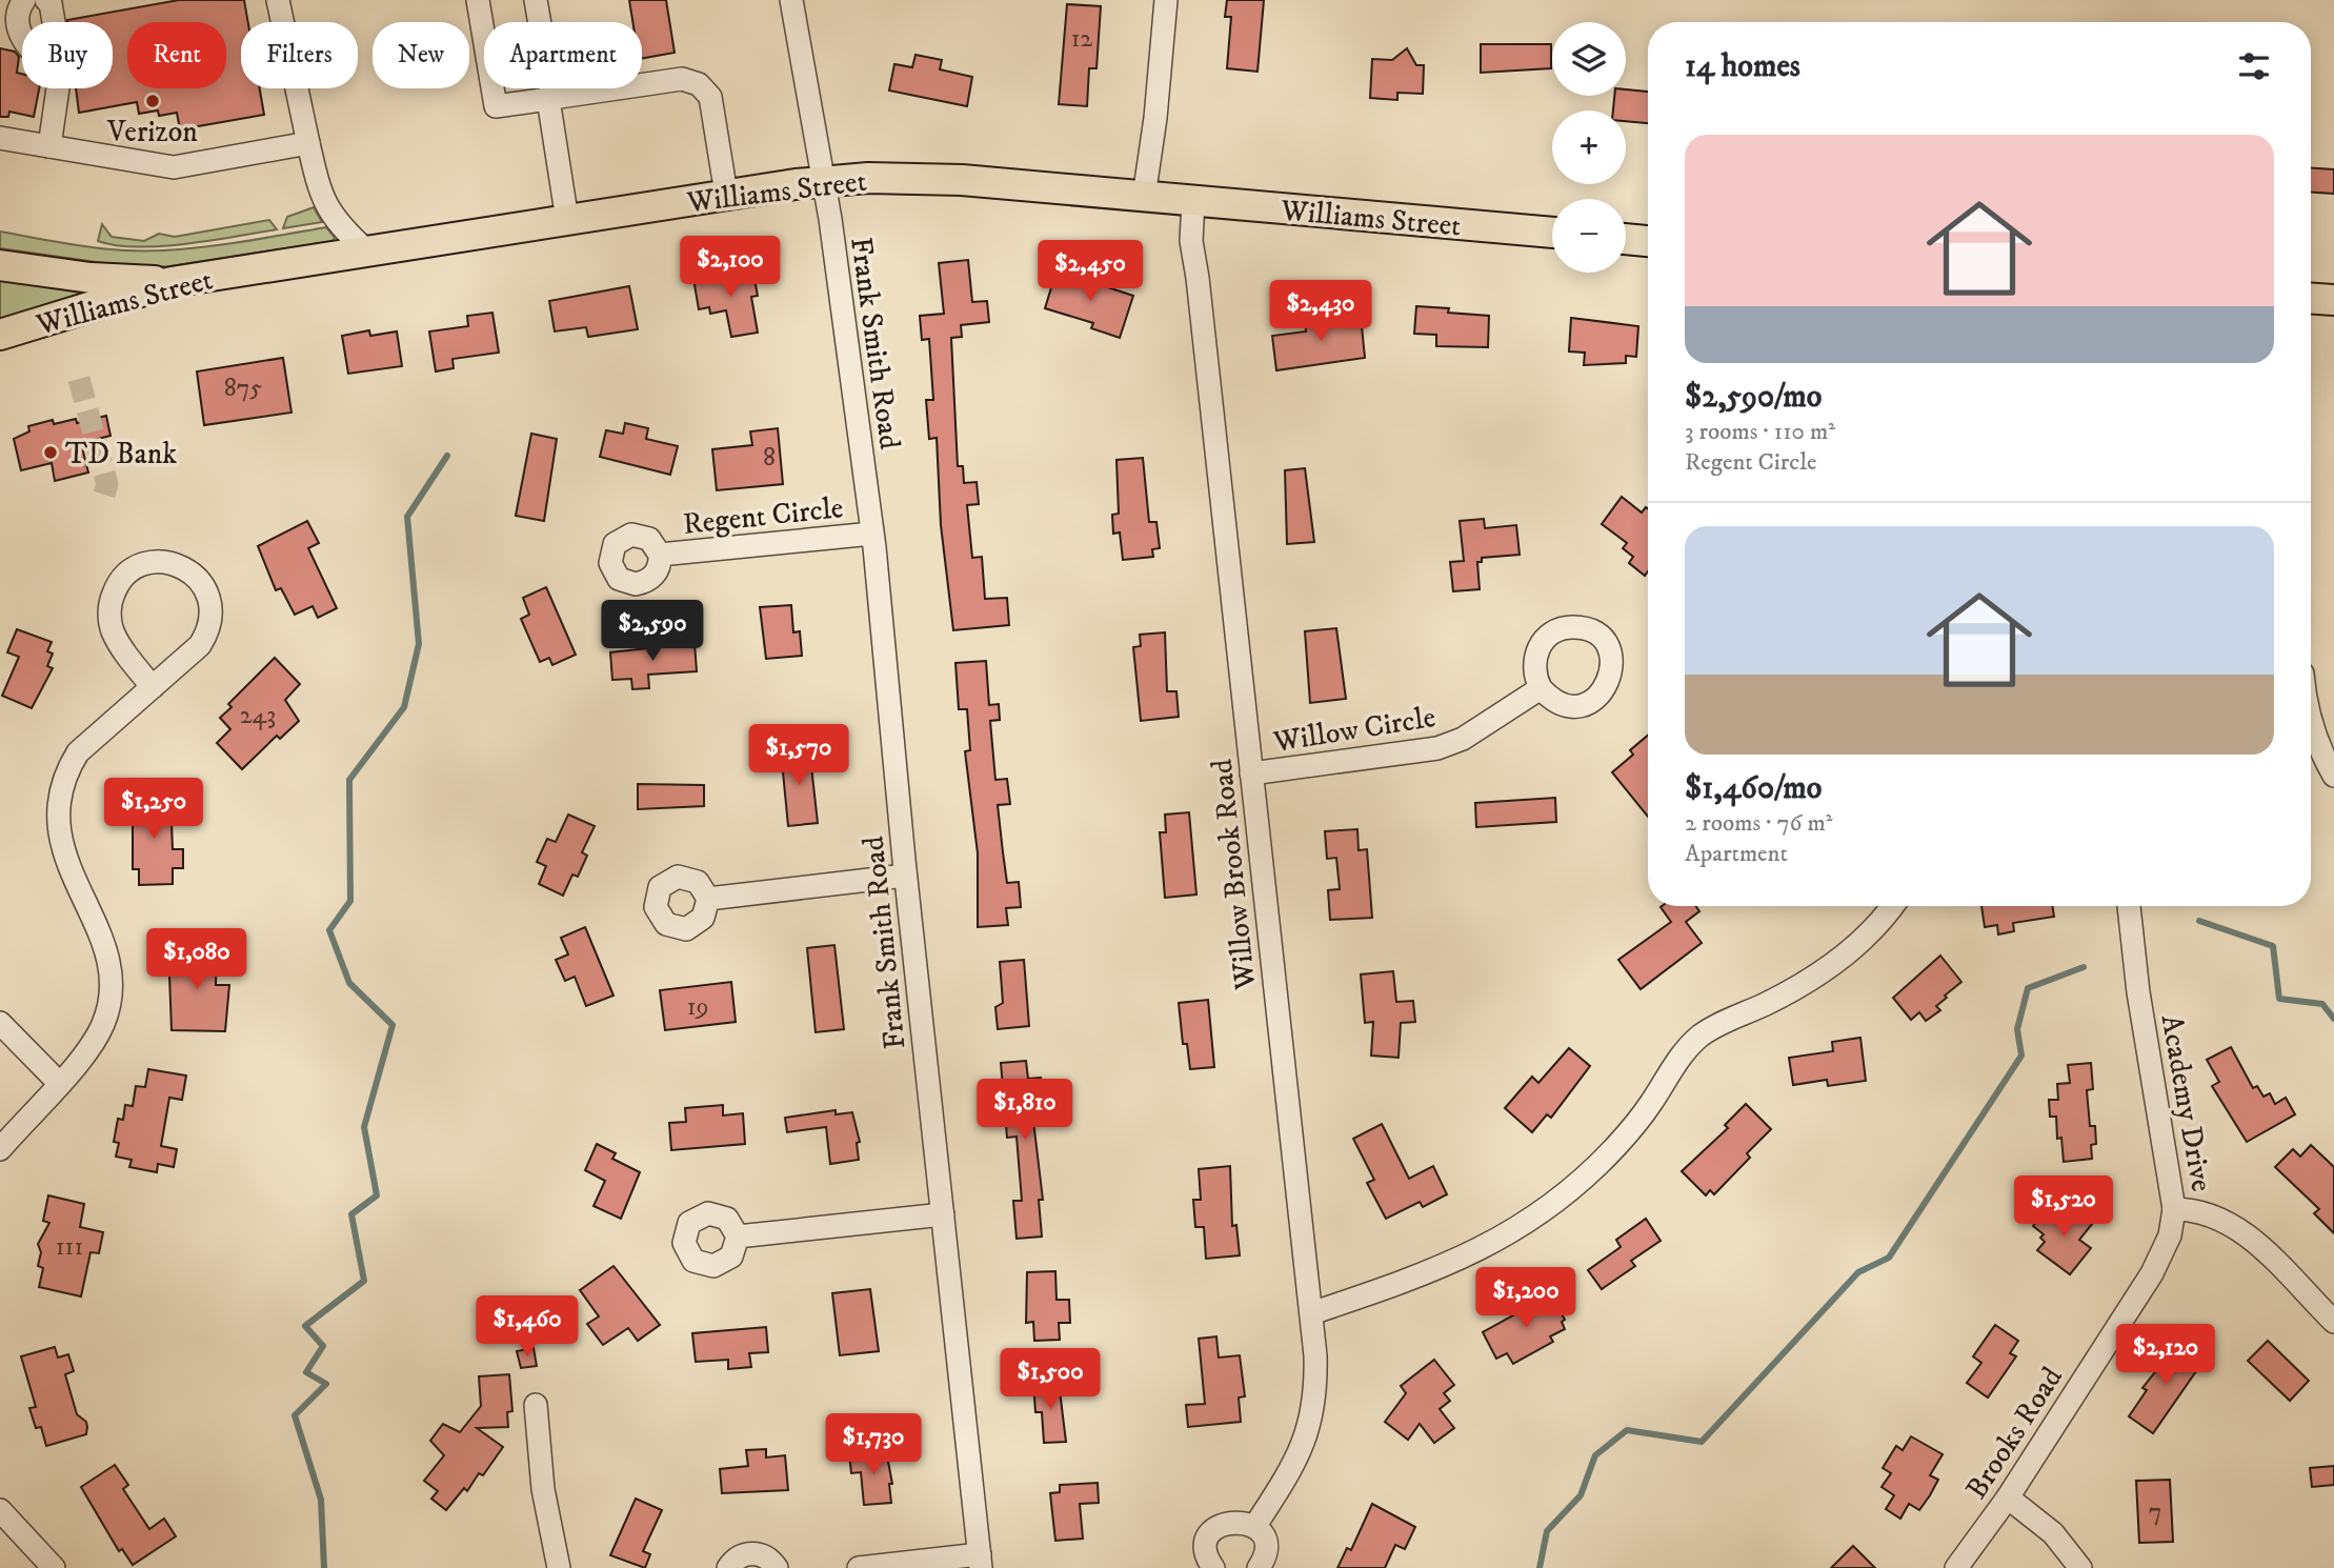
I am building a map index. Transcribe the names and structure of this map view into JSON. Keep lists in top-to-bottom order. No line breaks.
{"streets":{"main road":["Williams Street"],"street":["Frank Smith Road","Regent Circle","Willow Circle","Willow Brook Road","Academy Drive","Brooks Road"]},"crossings":[["Williams Street","Frank Smith Road"],["Williams Street","Willow Brook Road"],["Frank Smith Road","Regent Circle"],["Willow Circle","Willow Brook Road"],["Academy Drive","Brooks Road"]],"places":["Verizon","TD Bank"],"house_numbers":["12","875","8","243","19","111","7"],"page":{"map_buttons":["+","−"],"chip":["Buy","Rent","Filters","New","Apartment"],"heading":"14 homes","list":[{"name":"$2,590/mo","note":"3 rooms · 110 m² · Regent Circle"},{"name":"$1,460/mo","note":"2 rooms · 76 m² · Apartment"}],"price":["$2,100","$2,450","$2,430","$2,590","$1,570","$1,250","$1,080","$1,810","$1,520","$1,200","$1,460","$2,120","$1,500","$1,730"]}}
